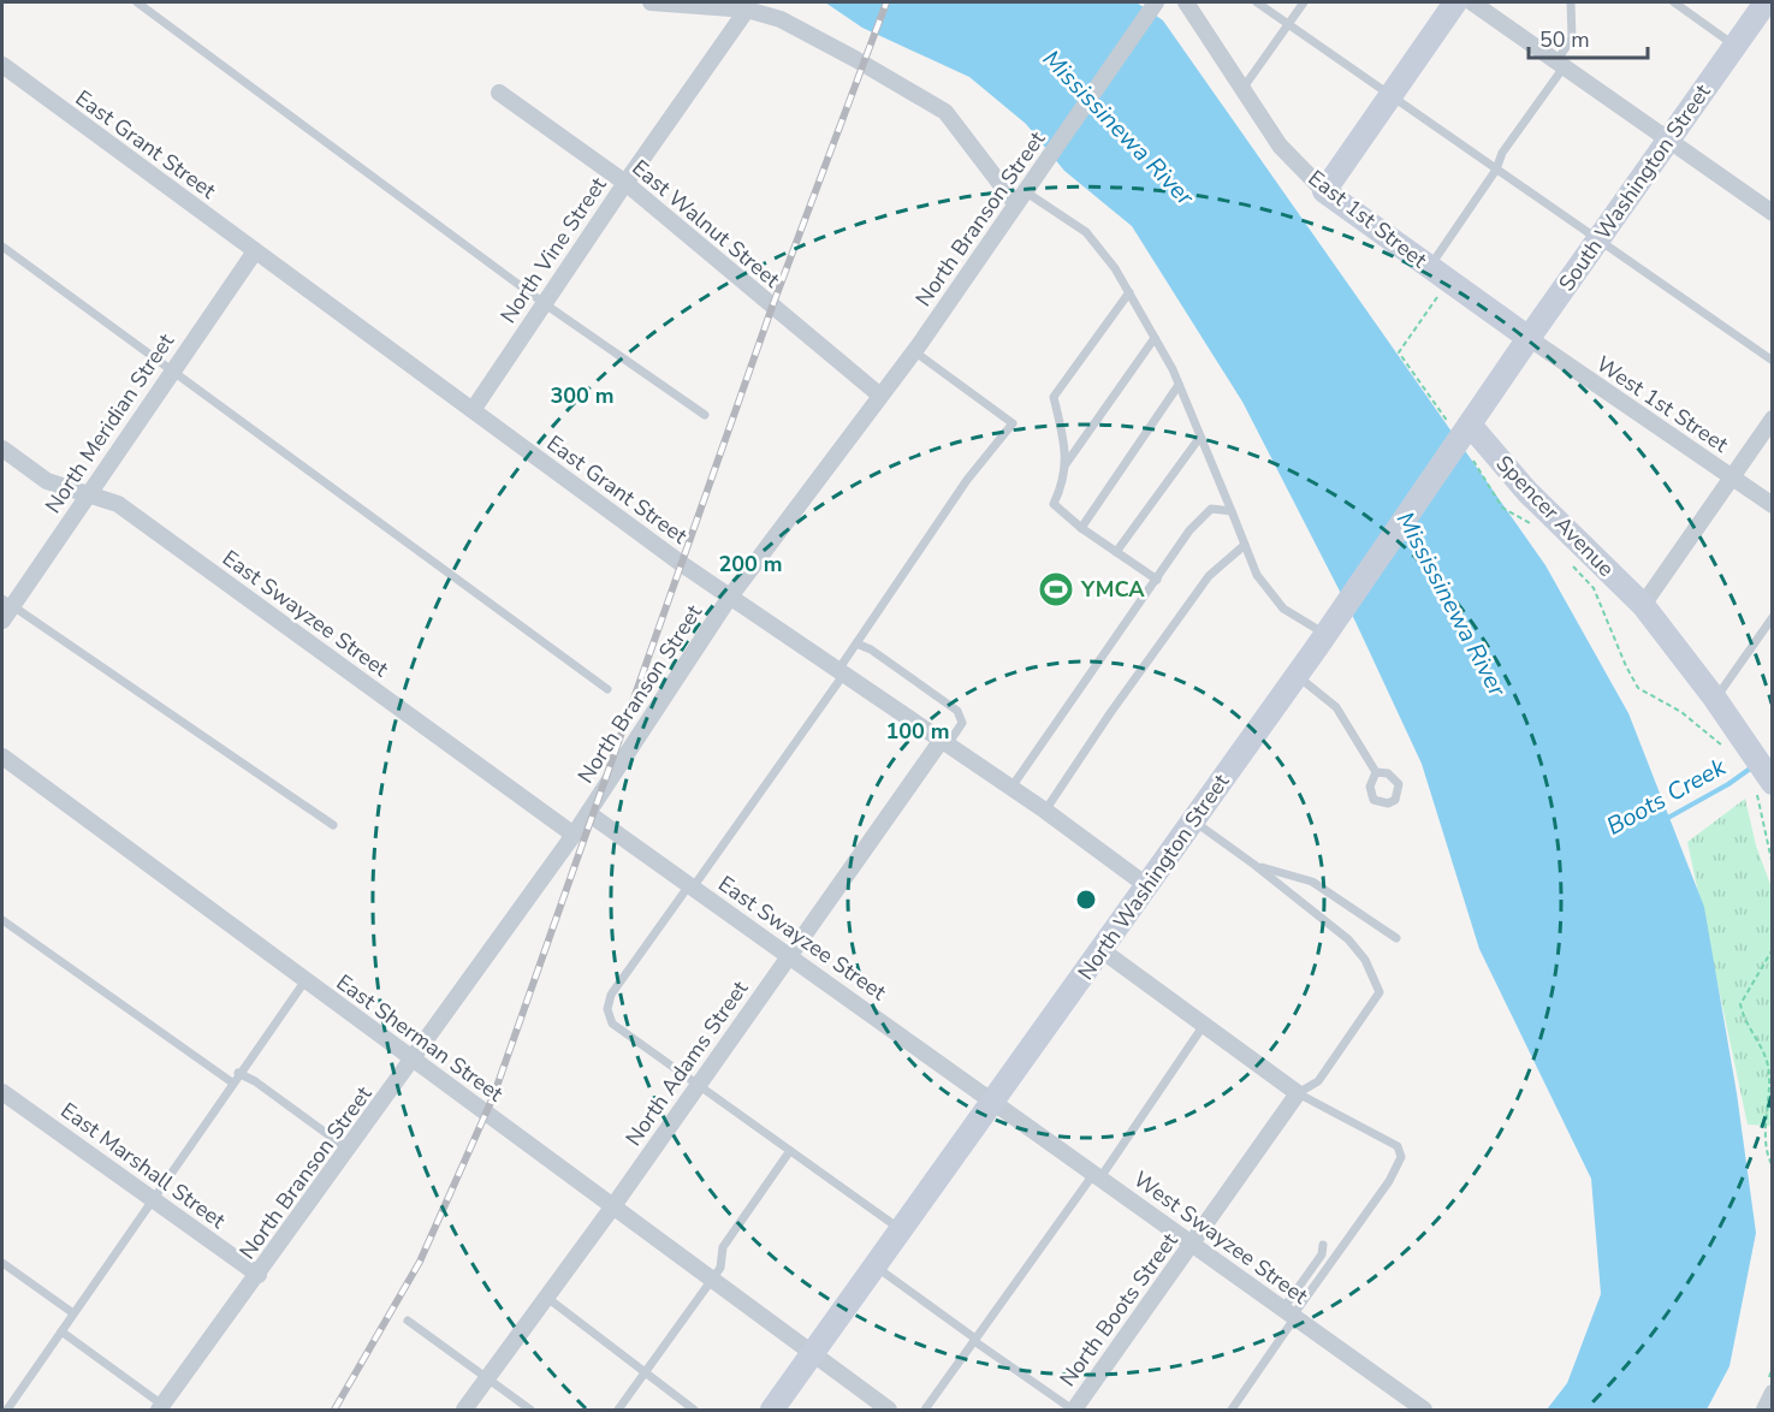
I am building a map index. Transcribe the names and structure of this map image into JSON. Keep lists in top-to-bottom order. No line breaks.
{"streets":{"main road":["South Washington Street","East 1st Street","Spencer Avenue","North Washington Street"],"street":["East Grant Street","North Branson Street","East Walnut Street","North Vine Street","West 1st Street","North Meridian Street","East Swayzee Street","East Sherman Street","North Adams Street","East Marshall Street","West Swayzee Street","North Boots Street"]},"crossings":[["East Grant Street","North Branson Street"],["East Grant Street","North Vine Street"],["East Grant Street","North Meridian Street"],["East Grant Street","North Washington Street"],["East Grant Street","North Adams Street"],["South Washington Street","East 1st Street"],["South Washington Street","West 1st Street"],["South Washington Street","North Washington Street"],["North Branson Street","East Walnut Street"],["North Branson Street","East Swayzee Street"],["North Branson Street","East Sherman Street"],["North Branson Street","East Marshall Street"],["East 1st Street","West 1st Street"],["East 1st Street","North Washington Street"],["East Walnut Street","North Vine Street"],["West 1st Street","North Washington Street"],["North Meridian Street","East Swayzee Street"],["Spencer Avenue","North Washington Street"],["East Swayzee Street","North Washington Street"],["East Swayzee Street","North Adams Street"],["East Swayzee Street","West Swayzee Street"],["North Washington Street","East Sherman Street"],["North Washington Street","West Swayzee Street"],["East Sherman Street","North Adams Street"],["West Swayzee Street","North Boots Street"]],"water":["Mississinewa River","Boots Creek"],"places":{"sports":["YMCA"]},"scale_bar":"50 m","rings":["300 m","200 m","100 m"]}
